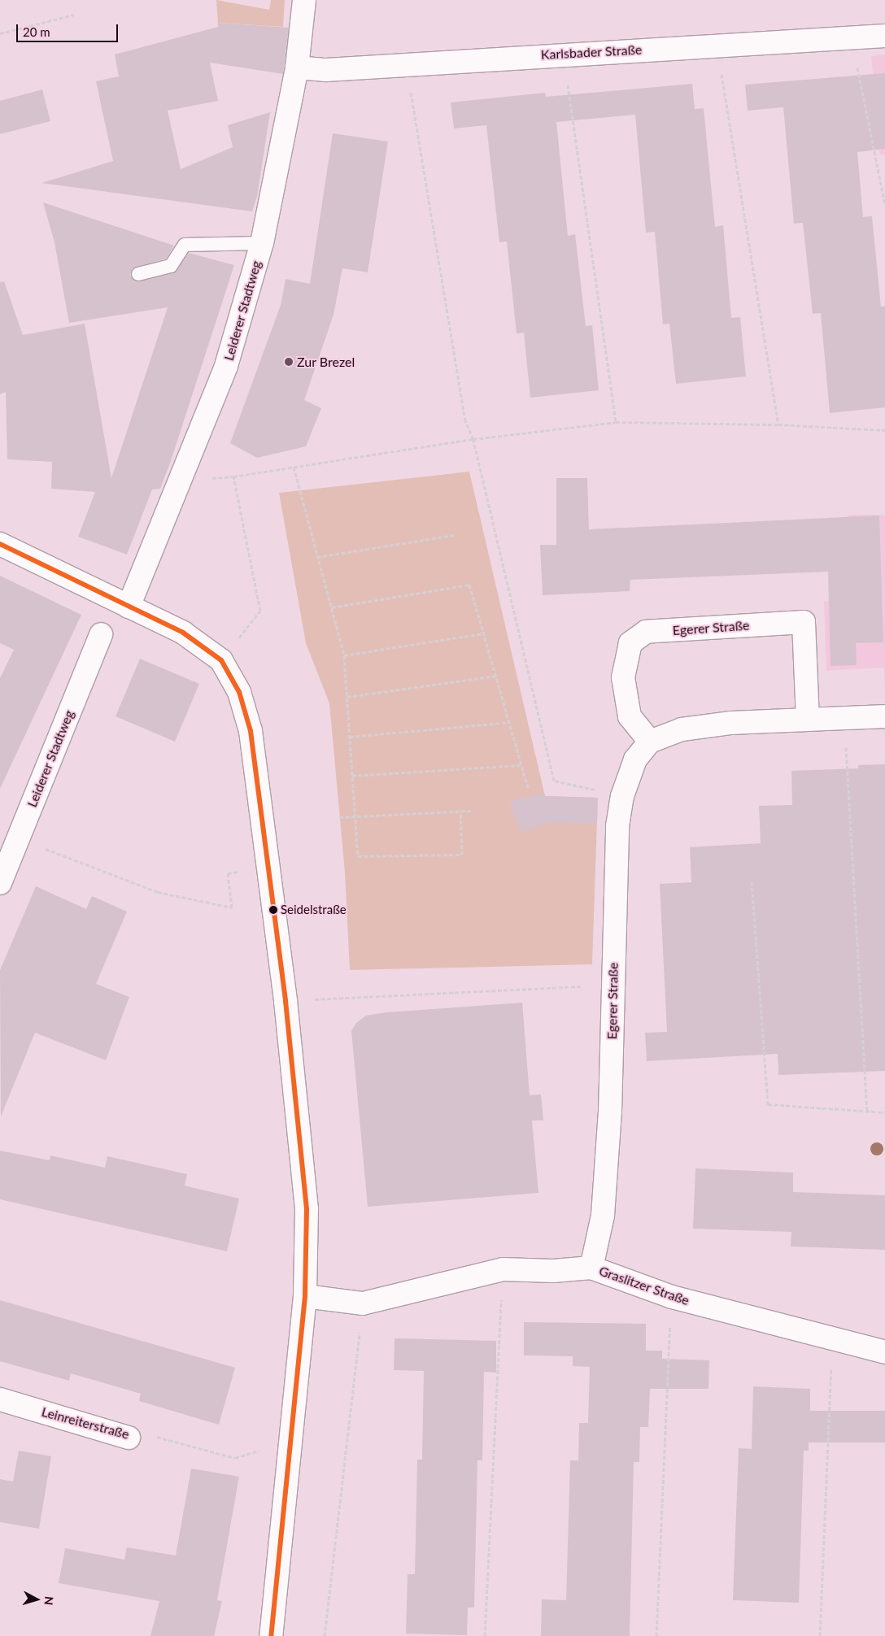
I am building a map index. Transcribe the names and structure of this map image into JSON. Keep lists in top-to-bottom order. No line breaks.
{"streets":{"street":["Karlsbader Straße","Leiderer Stadtweg","Egerer Straße","Graslitzer Straße","Leinreiterstraße"]},"crossings":[["Karlsbader Straße","Leiderer Stadtweg"],["Egerer Straße","Graslitzer Straße"]],"places":["Zur Brezel","Seidelstraße"],"scale_bar":"20 m","north":"right"}
